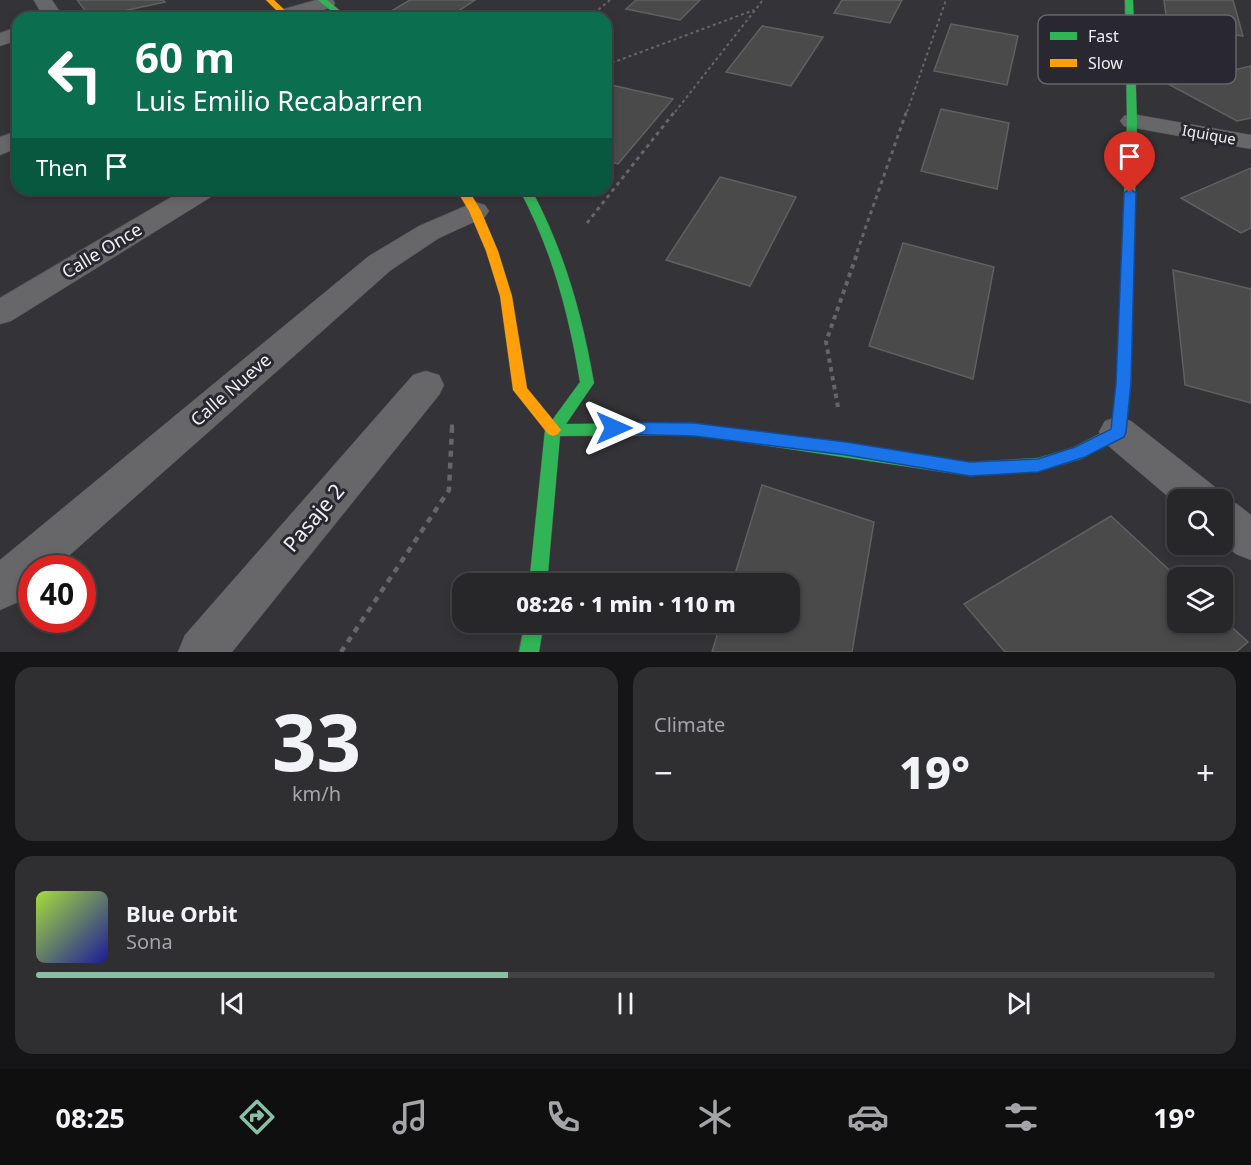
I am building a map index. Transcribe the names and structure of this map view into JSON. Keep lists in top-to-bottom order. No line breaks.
{"streets":{"street":["Iquique","Calle Once","Calle Nueve","Pasaje 2"]},"legend":["Fast","Slow"],"page":{"turn":["60 m","Luis Emilio Recabarren"],"then":"Then","limit":"40","trip":"08:26 · 1 min · 110 m","tile":[["33","km/h"],"Climate"],"heat":["−","19°","+"],"song":["Blue Orbit","Sona"],"tabs":["08:25","19°"]}}
